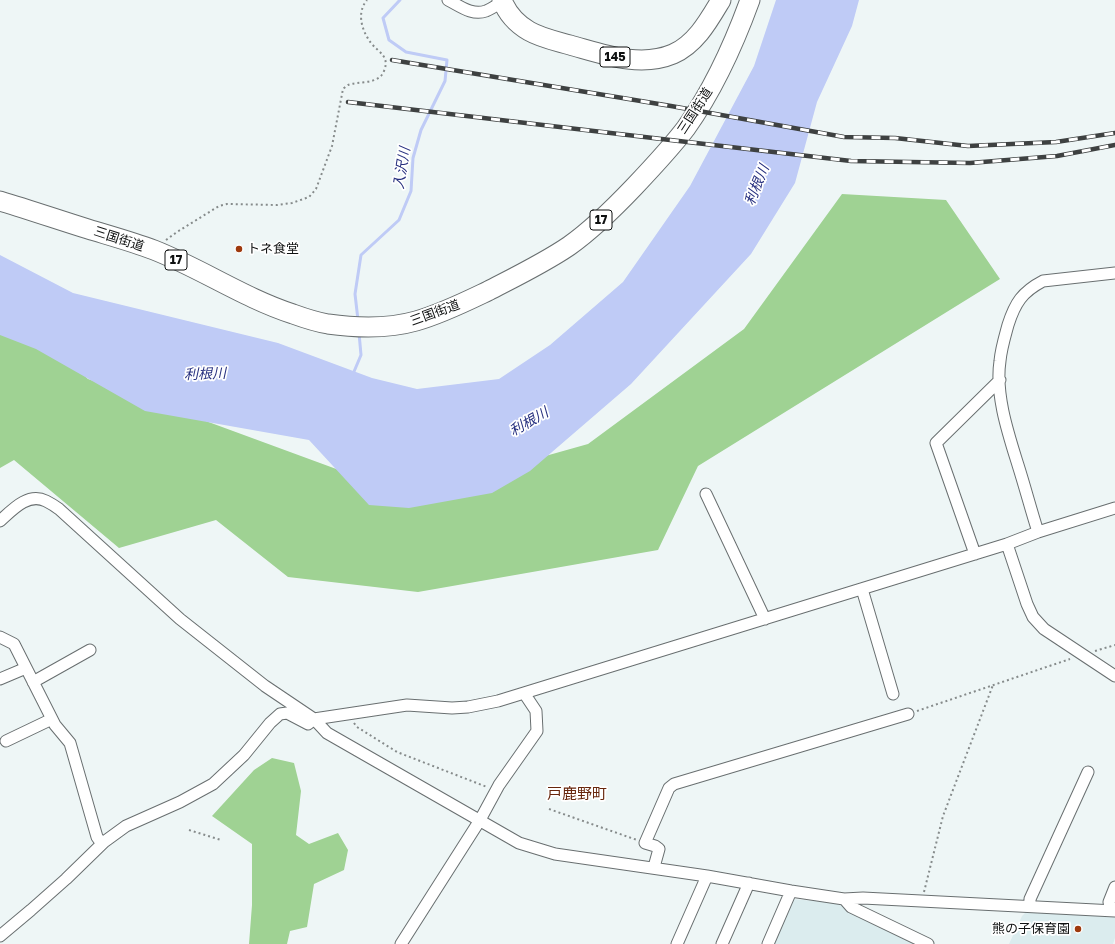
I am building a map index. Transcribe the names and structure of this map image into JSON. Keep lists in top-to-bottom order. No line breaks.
{"streets":{"highway":["145","三国街道","17"]},"districts":["戸鹿野町"],"water":["入沢川","利根川"],"places":["トネ食堂","熊の子保育園"]}
